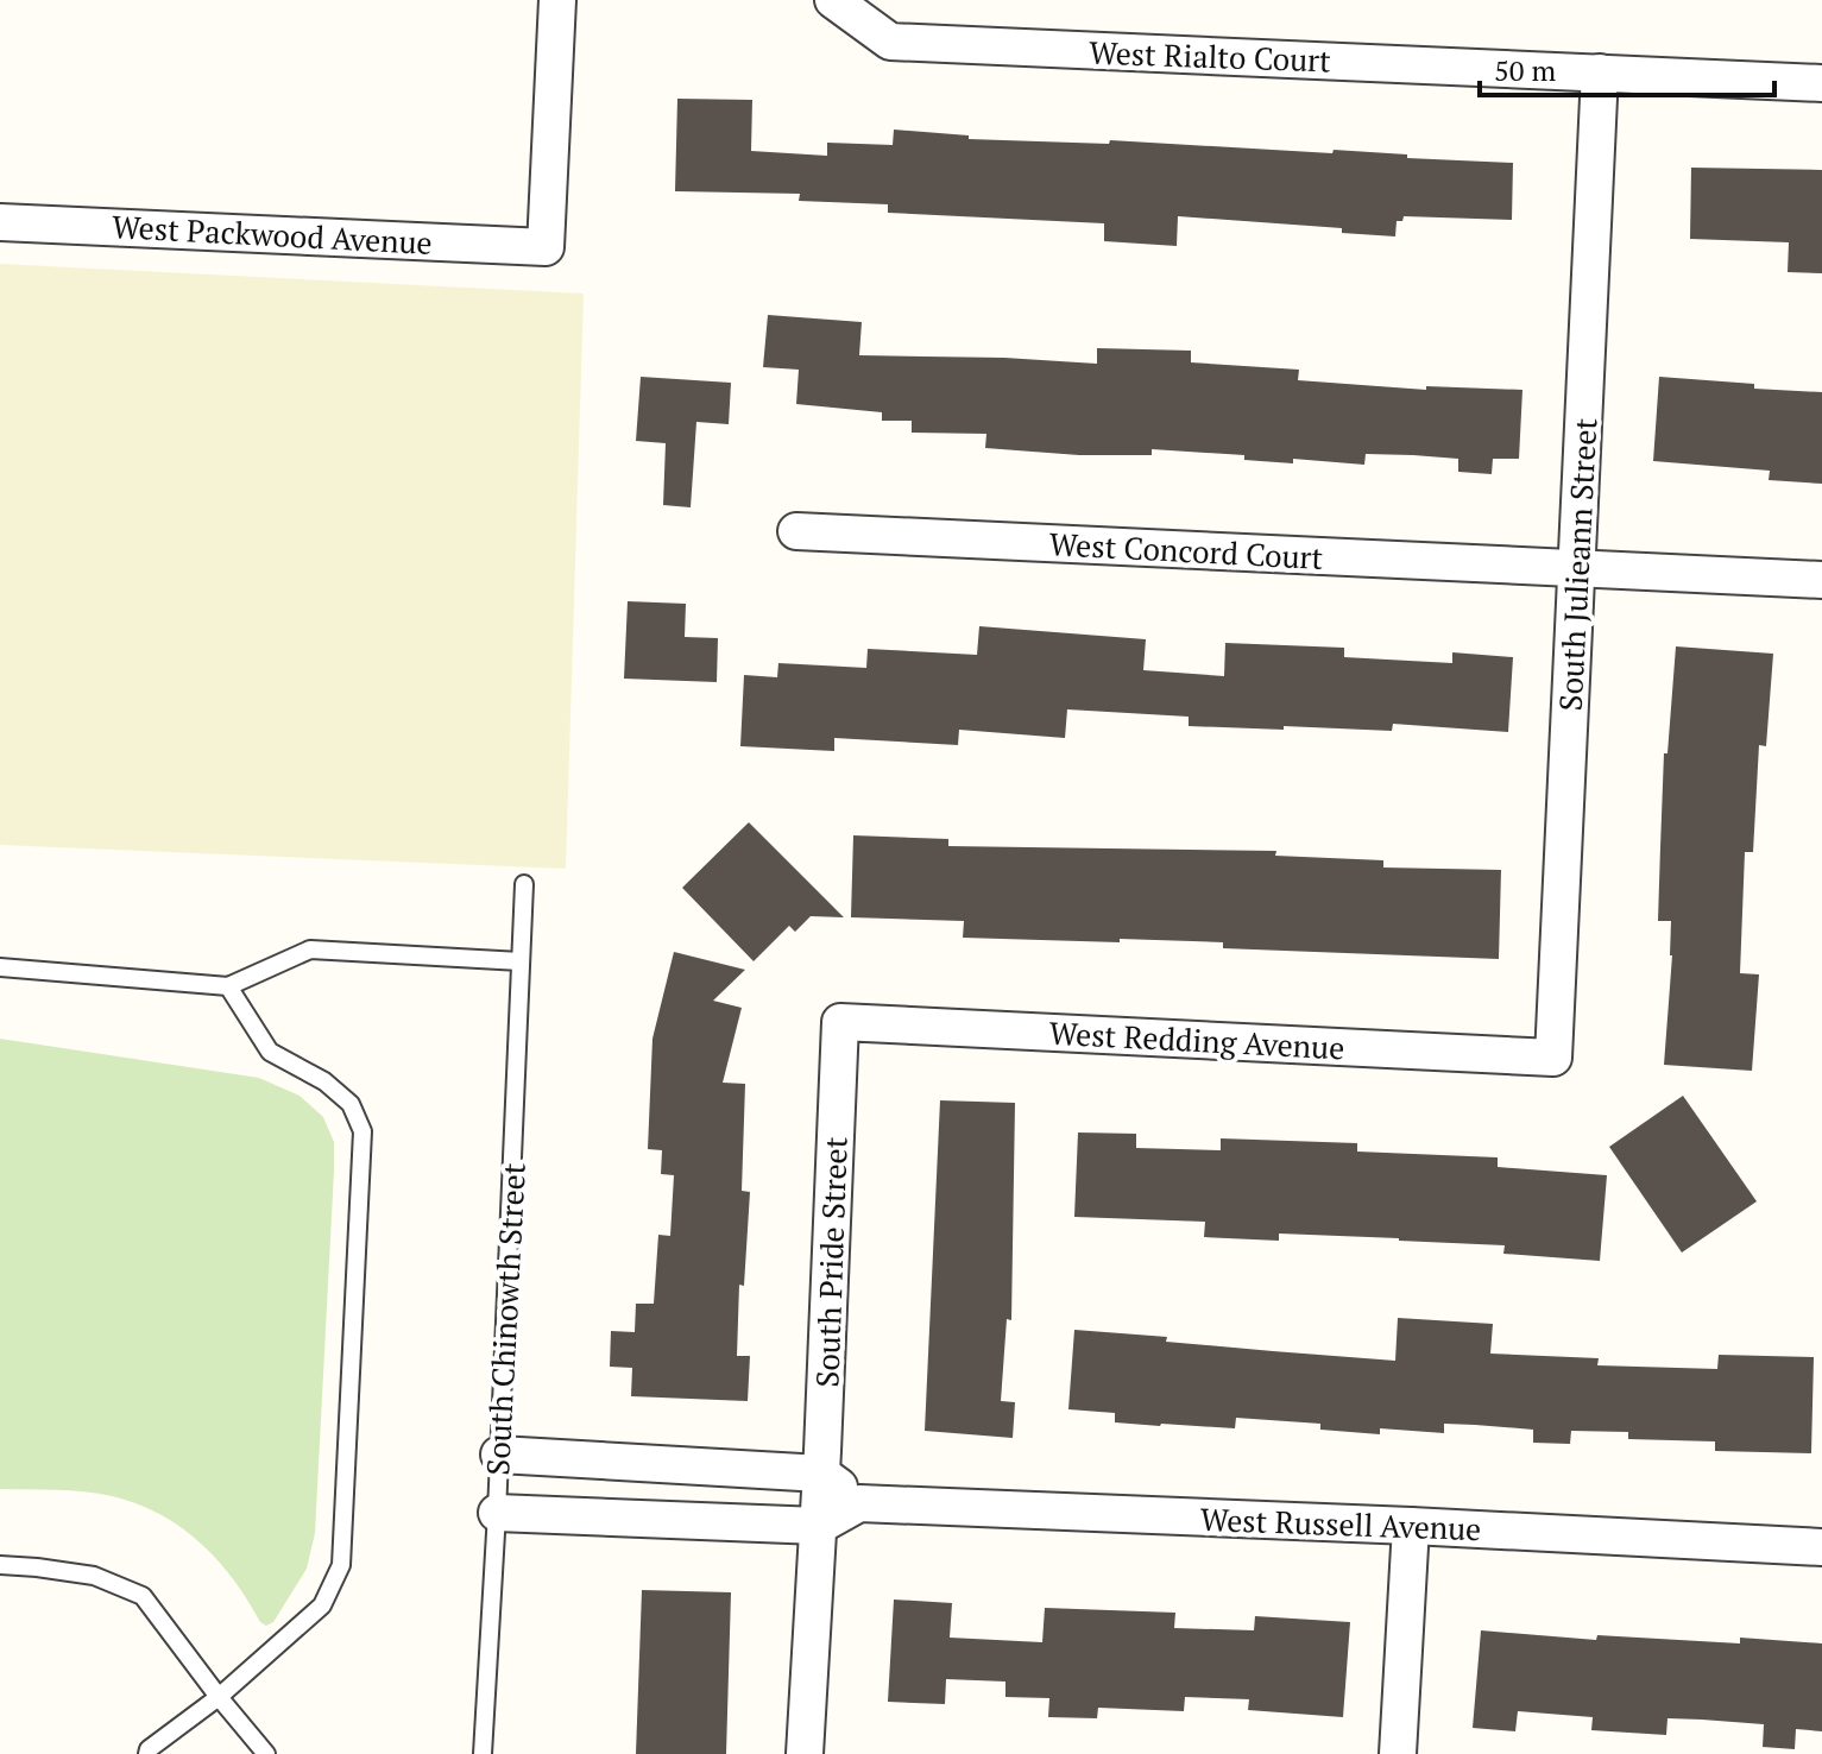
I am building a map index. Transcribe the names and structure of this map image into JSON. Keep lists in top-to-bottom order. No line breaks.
{"streets":{"street":["West Rialto Court","West Packwood Avenue","West Concord Court","South Julieann Street","West Redding Avenue","South Pride Street","West Russell Avenue"],"lane":["South Chinowth Street"]},"crossings":[["West Rialto Court","South Julieann Street"],["West Concord Court","South Julieann Street"],["South Julieann Street","West Redding Avenue"],["West Redding Avenue","South Pride Street"],["South Pride Street","West Russell Avenue"]],"scale_bar":"50 m"}
